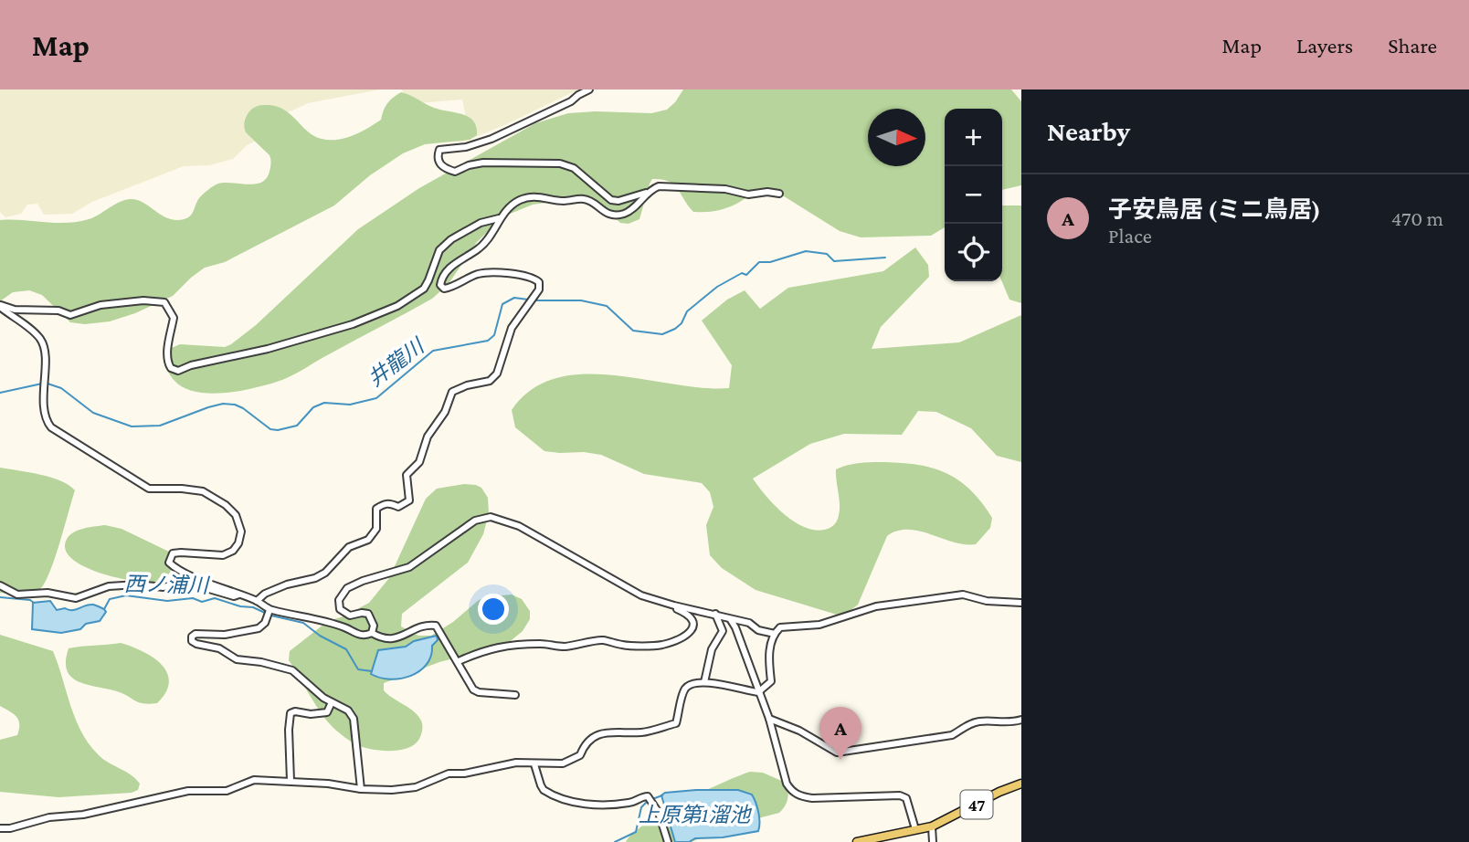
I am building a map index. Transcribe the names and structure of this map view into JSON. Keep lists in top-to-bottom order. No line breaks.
{"streets":{"main road":["47"]},"water":["井龍川","西ノ浦川","上原第1溜池"],"north":"right","page":{"header":"Map","nav":["Map","Layers","Share"],"heading":"Nearby","map_buttons":["+","−"],"list":[{"mark":"A","name":"子安鳥居 (ミニ鳥居)","note":"Place","value":"470 m"}],"pins":"A"}}
